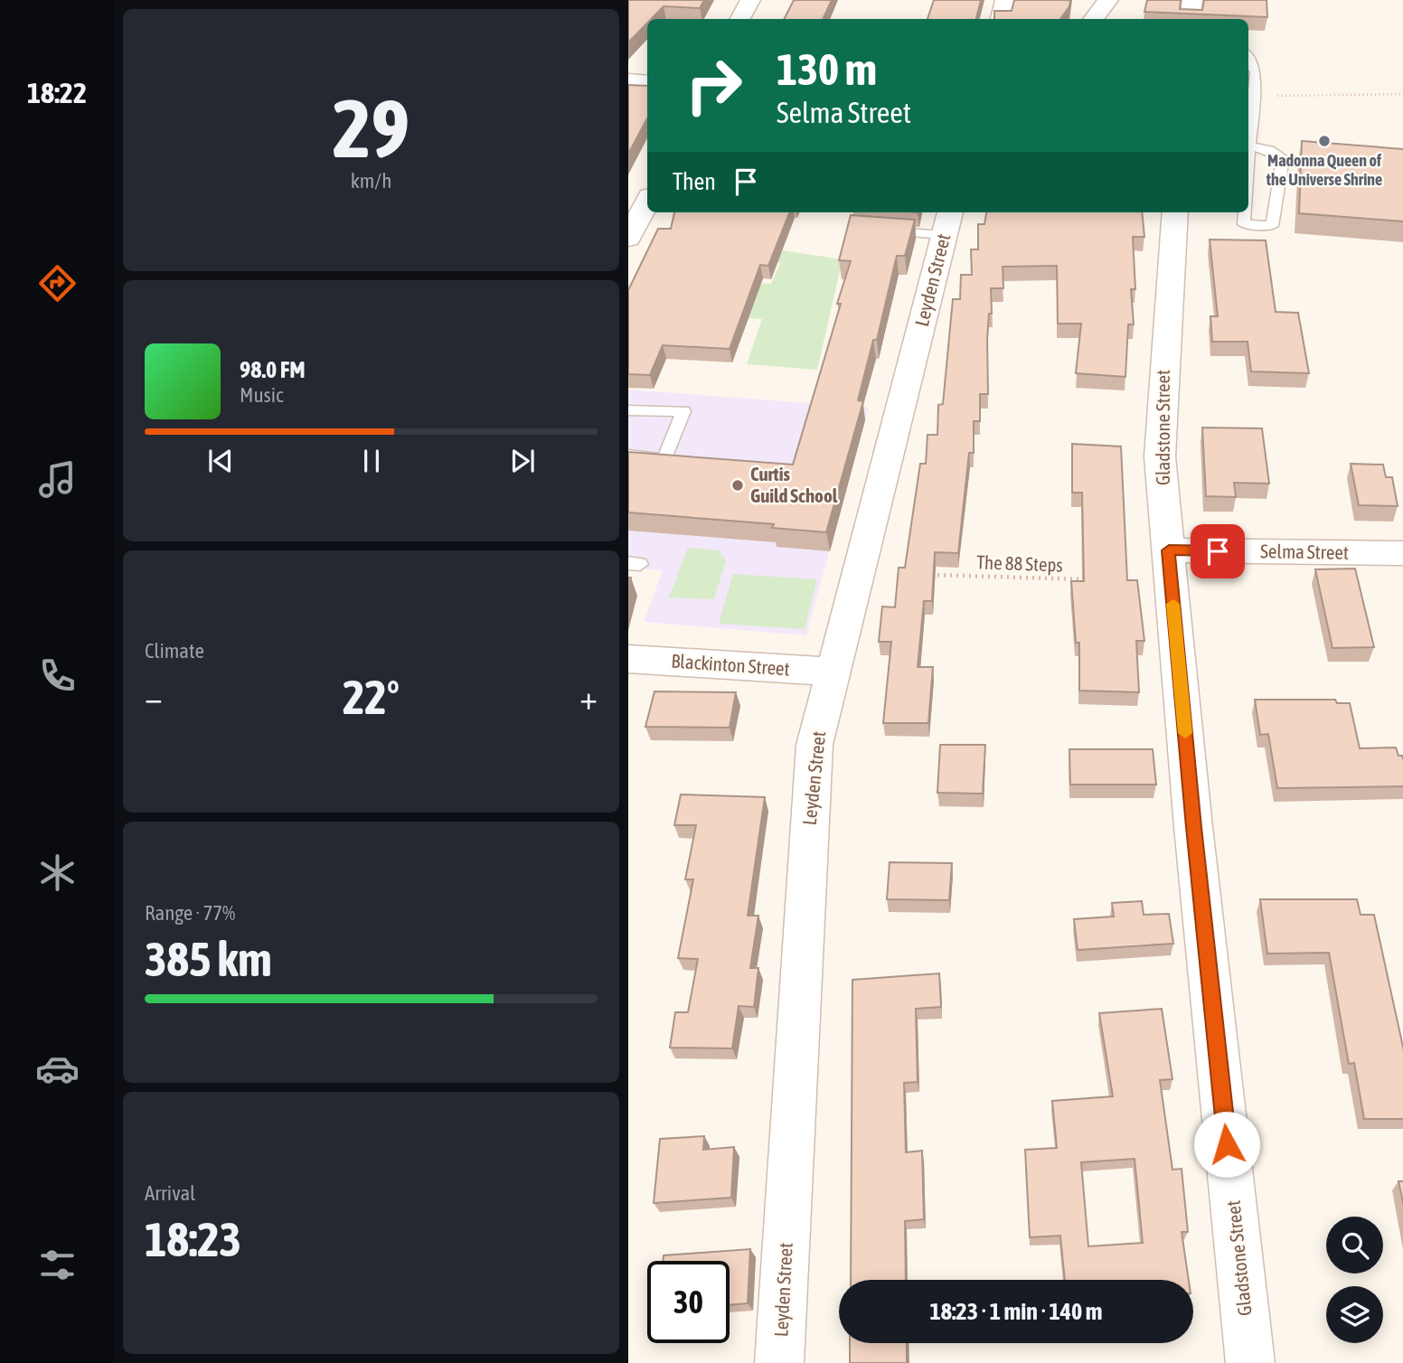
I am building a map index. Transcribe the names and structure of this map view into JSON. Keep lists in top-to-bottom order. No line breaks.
{"streets":{"street":["Leyden Street","Gladstone Street","Selma Street","Blackinton Street"],"path":["The 88 Steps"]},"crossings":[["Leyden Street","Blackinton Street"],["Gladstone Street","Selma Street"]],"places":["Madonna Queen of the Universe Shrine","Curtis Guild School"],"page":{"tabs":"18:22","tile":[["29","km/h"],"Climate",["Range · 77%","385 km"],["Arrival","18:23"]],"turn":["130 m","Selma Street"],"then":"Then","song":["98.0 FM","Music"],"heat":["−","22°","+"],"limit":"30","trip":"18:23 · 1 min · 140 m"}}
